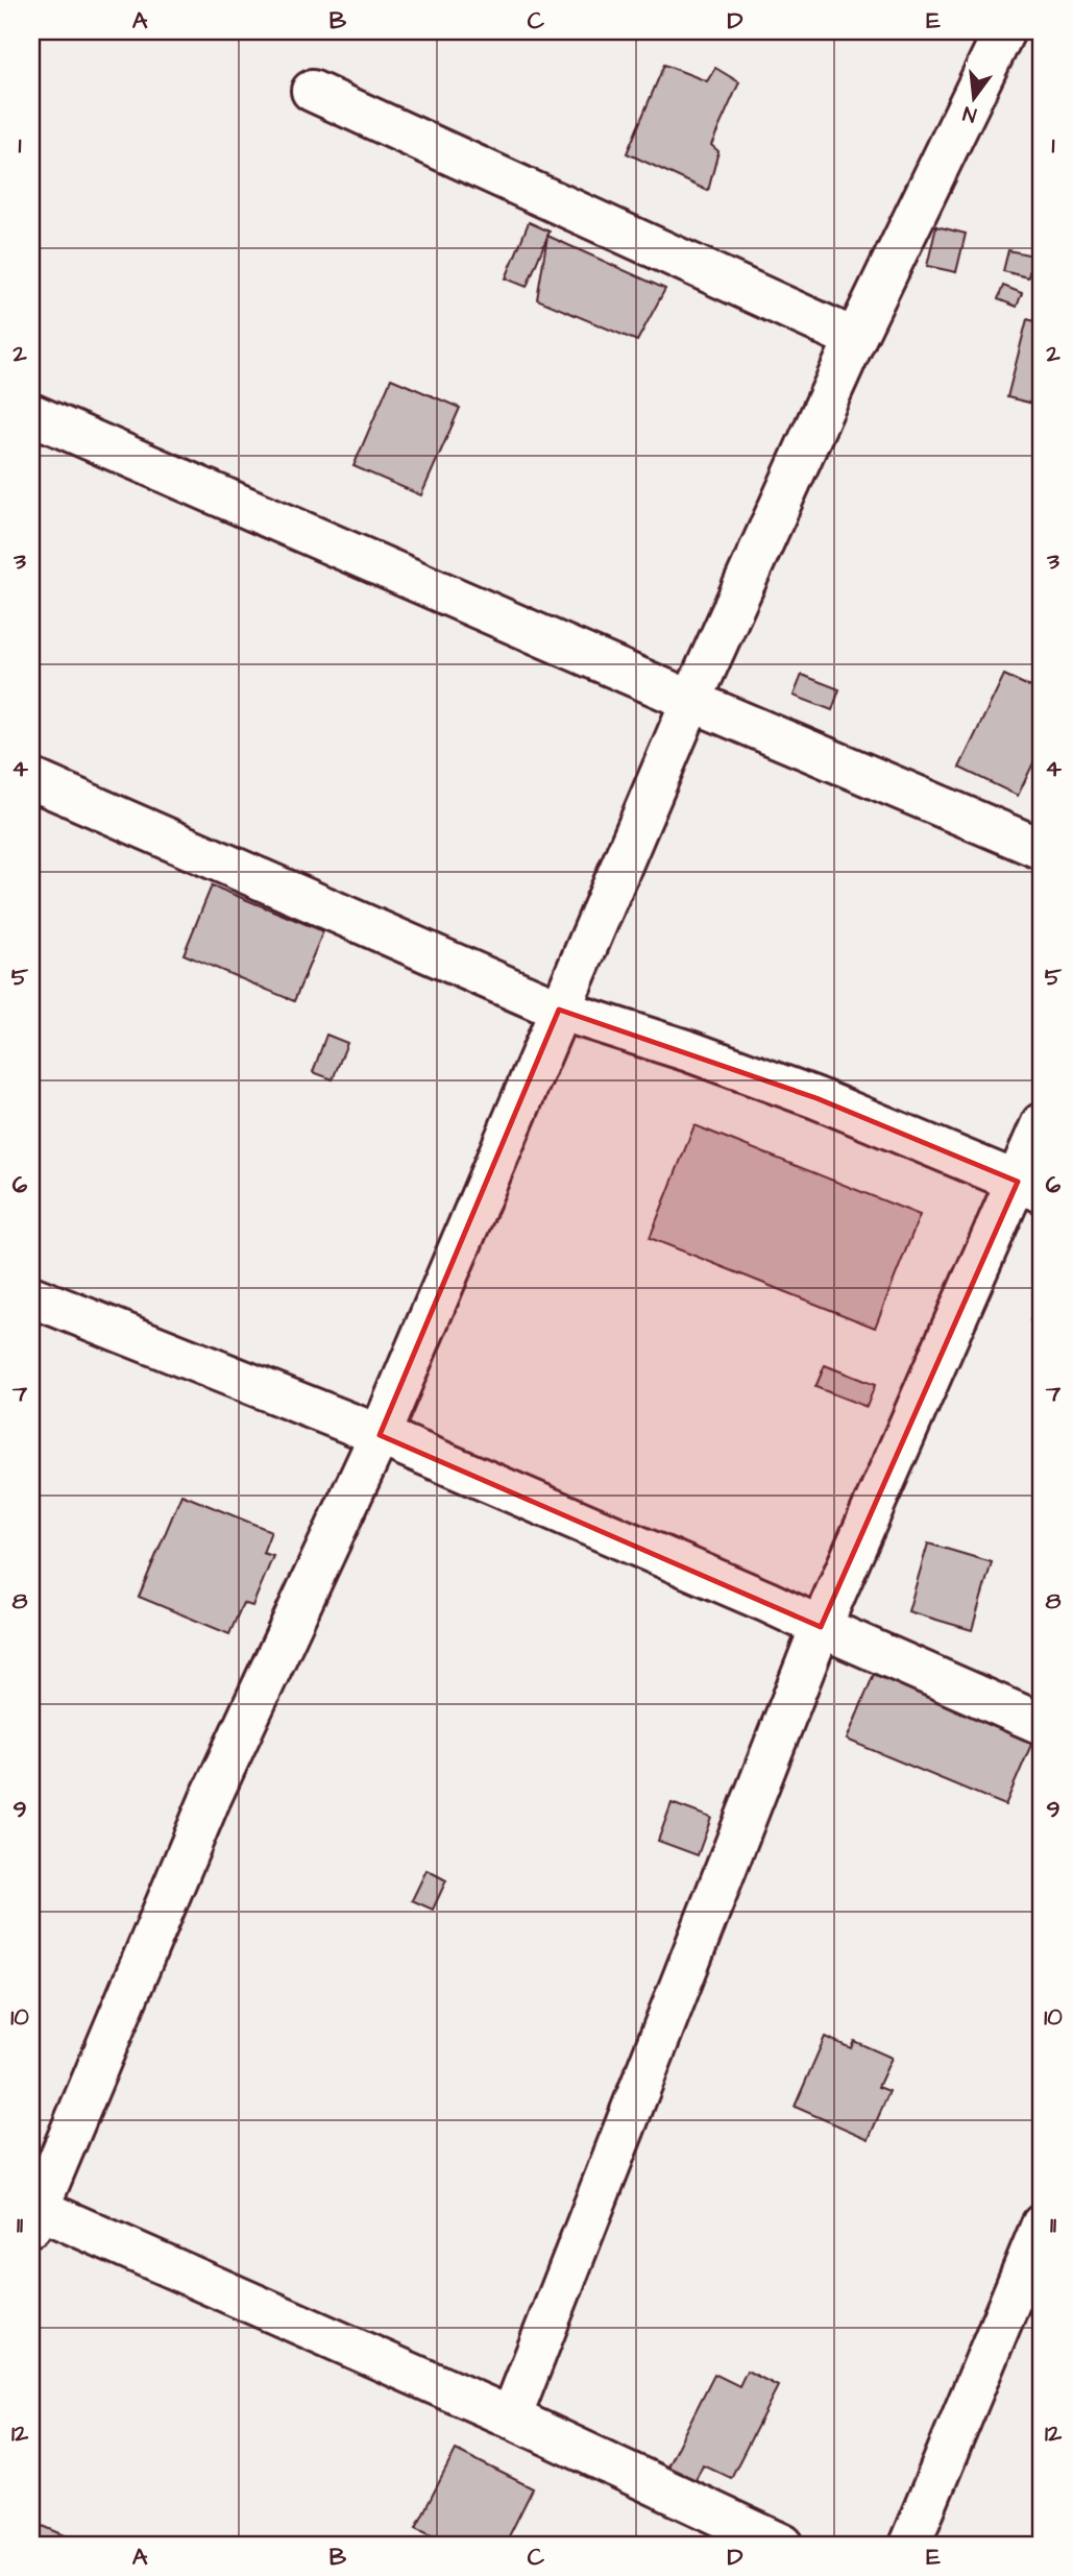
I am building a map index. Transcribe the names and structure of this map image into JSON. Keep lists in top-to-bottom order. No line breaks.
{"north":"bottom","grid":{"columns":["A","B","C","D","E"],"rows":["1","2","3","4","5","6","7","8","9","10","11","12"]}}
